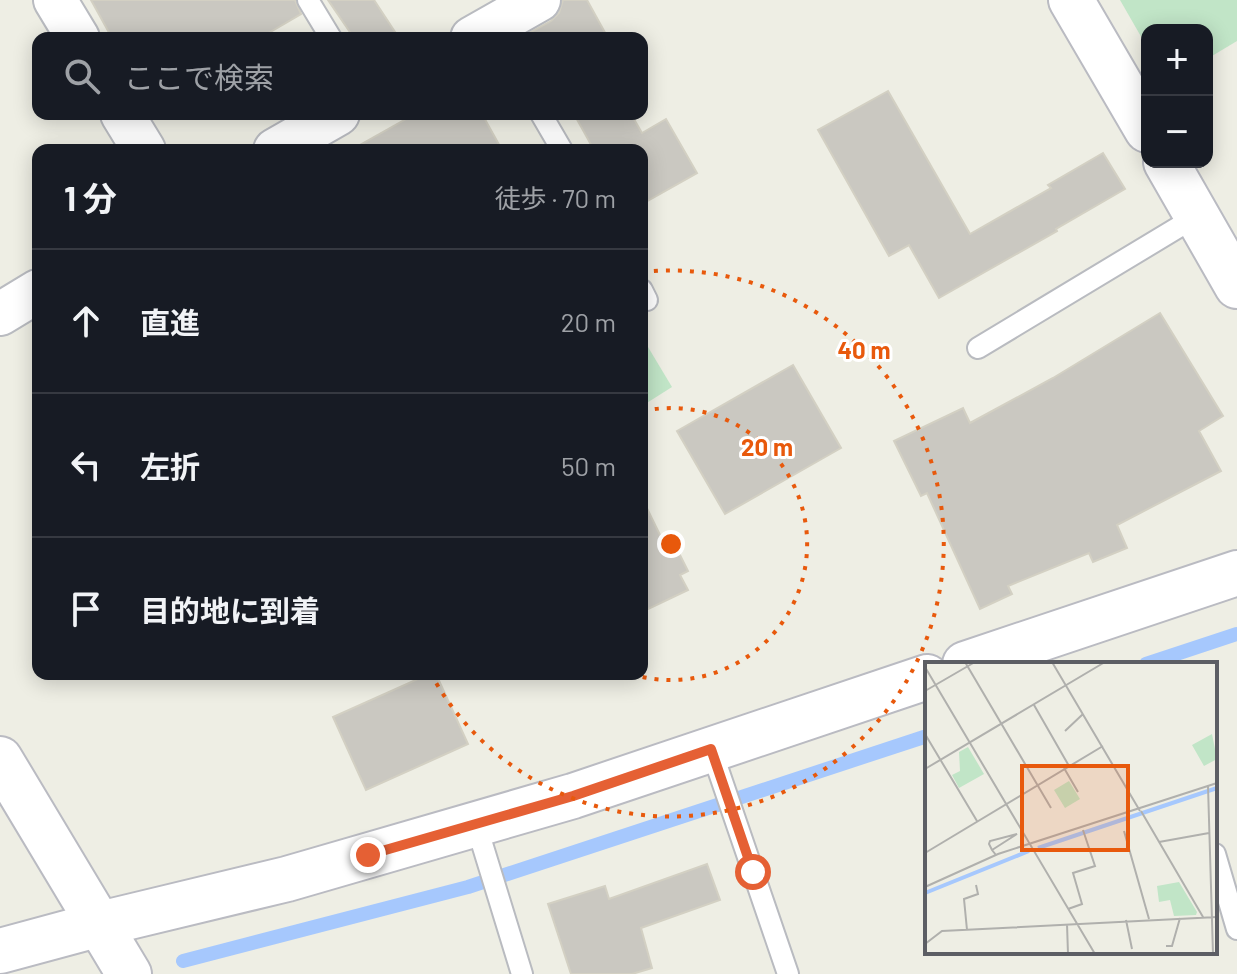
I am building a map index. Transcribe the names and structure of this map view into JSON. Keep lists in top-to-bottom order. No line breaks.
{"page":{"map_buttons":["+","−"],"search":"ここで検索","heading":["1 分","徒歩 · 70 m"],"list":[["直進","20 m"],["左折","50 m"],"目的地に到着"]},"rings":["40 m","20 m"]}
